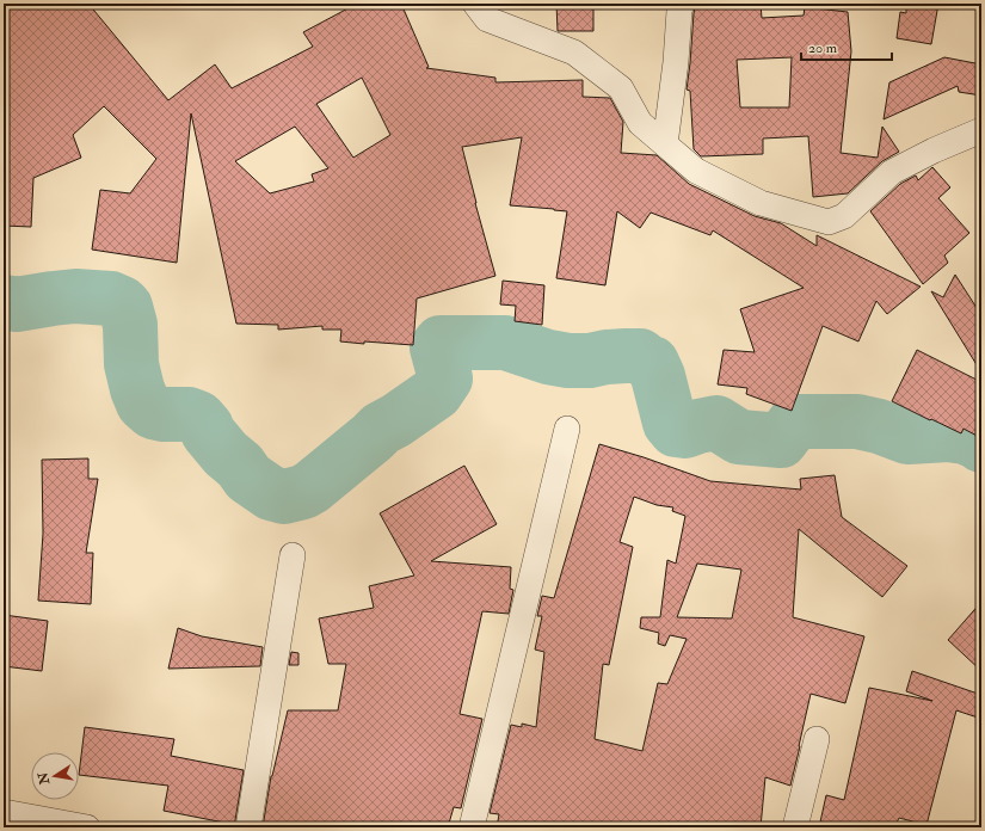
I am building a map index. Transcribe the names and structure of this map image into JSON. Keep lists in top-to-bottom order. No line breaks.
{"scale_bar":"20 m","north":"left"}
